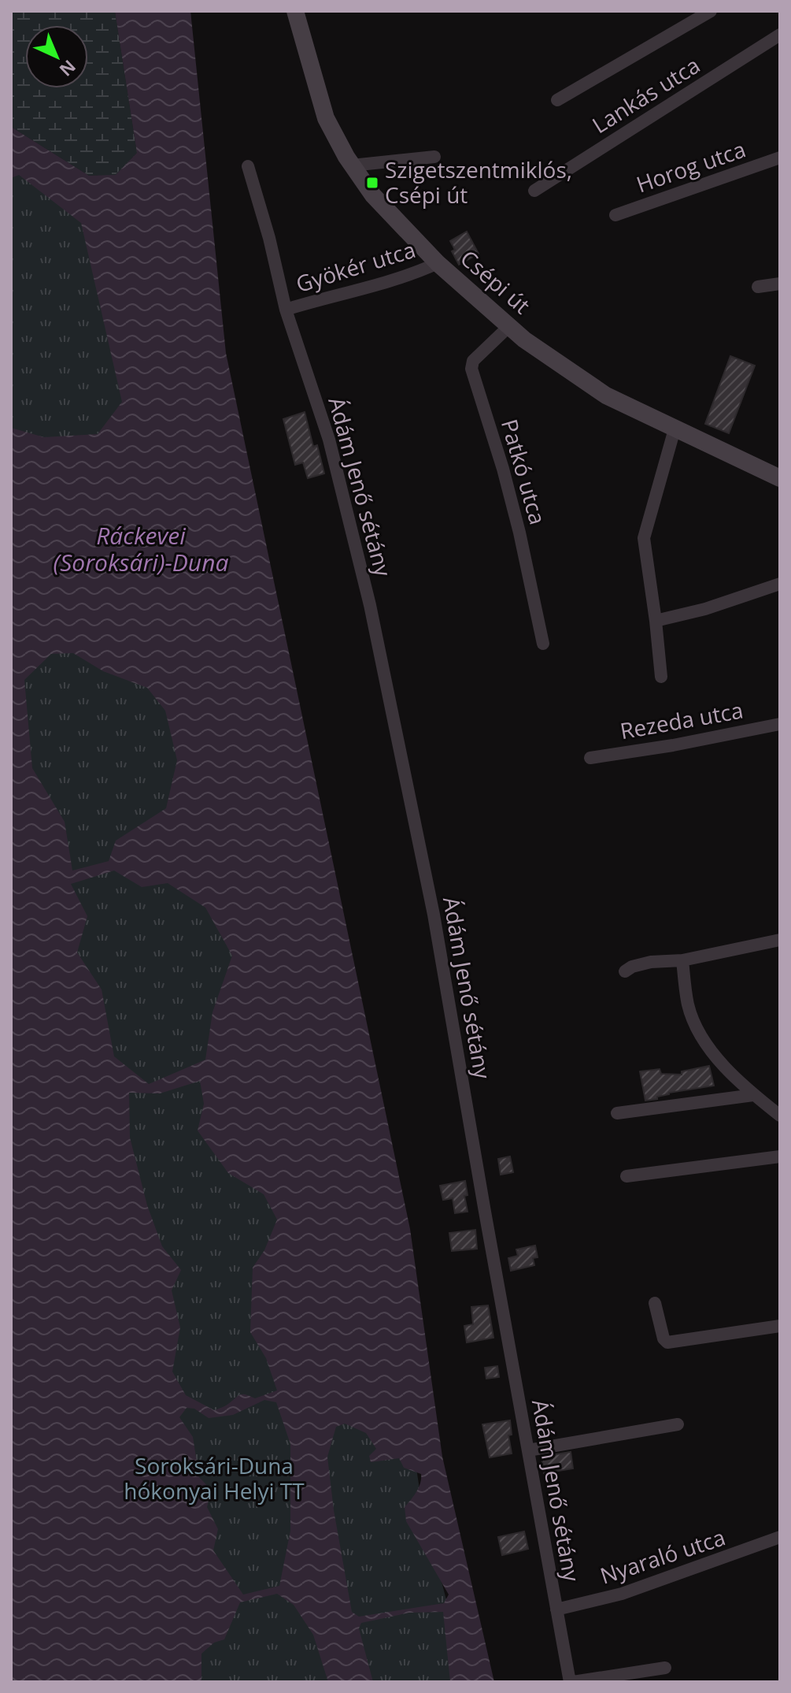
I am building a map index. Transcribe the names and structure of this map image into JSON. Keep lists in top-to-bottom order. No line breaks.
{"streets":{"street":["Lankás utca","Horog utca","Gyökér utca","Csépi út","Patkó utca","Ádám Jenő sétány","Rezeda utca","Nyaraló utca"]},"crossings":[["Gyökér utca","Csépi út"],["Gyökér utca","Ádám Jenő sétány"],["Csépi út","Patkó utca"],["Ádám Jenő sétány","Nyaraló utca"]],"water":["Ráckevei (Soroksári)-Duna"],"parks":["Soroksári-Duna hókonyai Helyi TT"],"places":{"transit":["Szigetszentmiklós, Csépi út"]},"north":"bottom right"}
